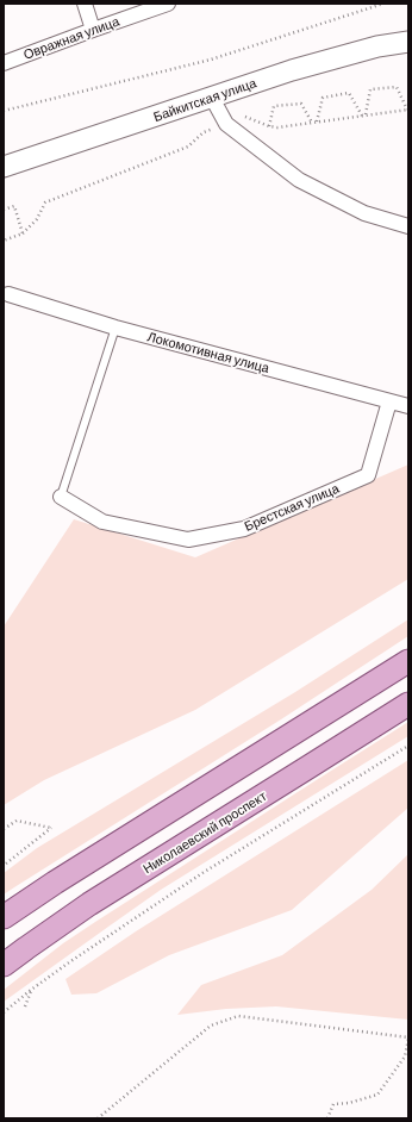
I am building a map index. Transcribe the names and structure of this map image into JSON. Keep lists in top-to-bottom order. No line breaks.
{"streets":{"main road":["Байкитская улица","Николаевский проспект"],"street":["Овражная улица","Локомотивная улица","Брестская улица"]},"crossings":[["Локомотивная улица","Брестская улица"]]}
